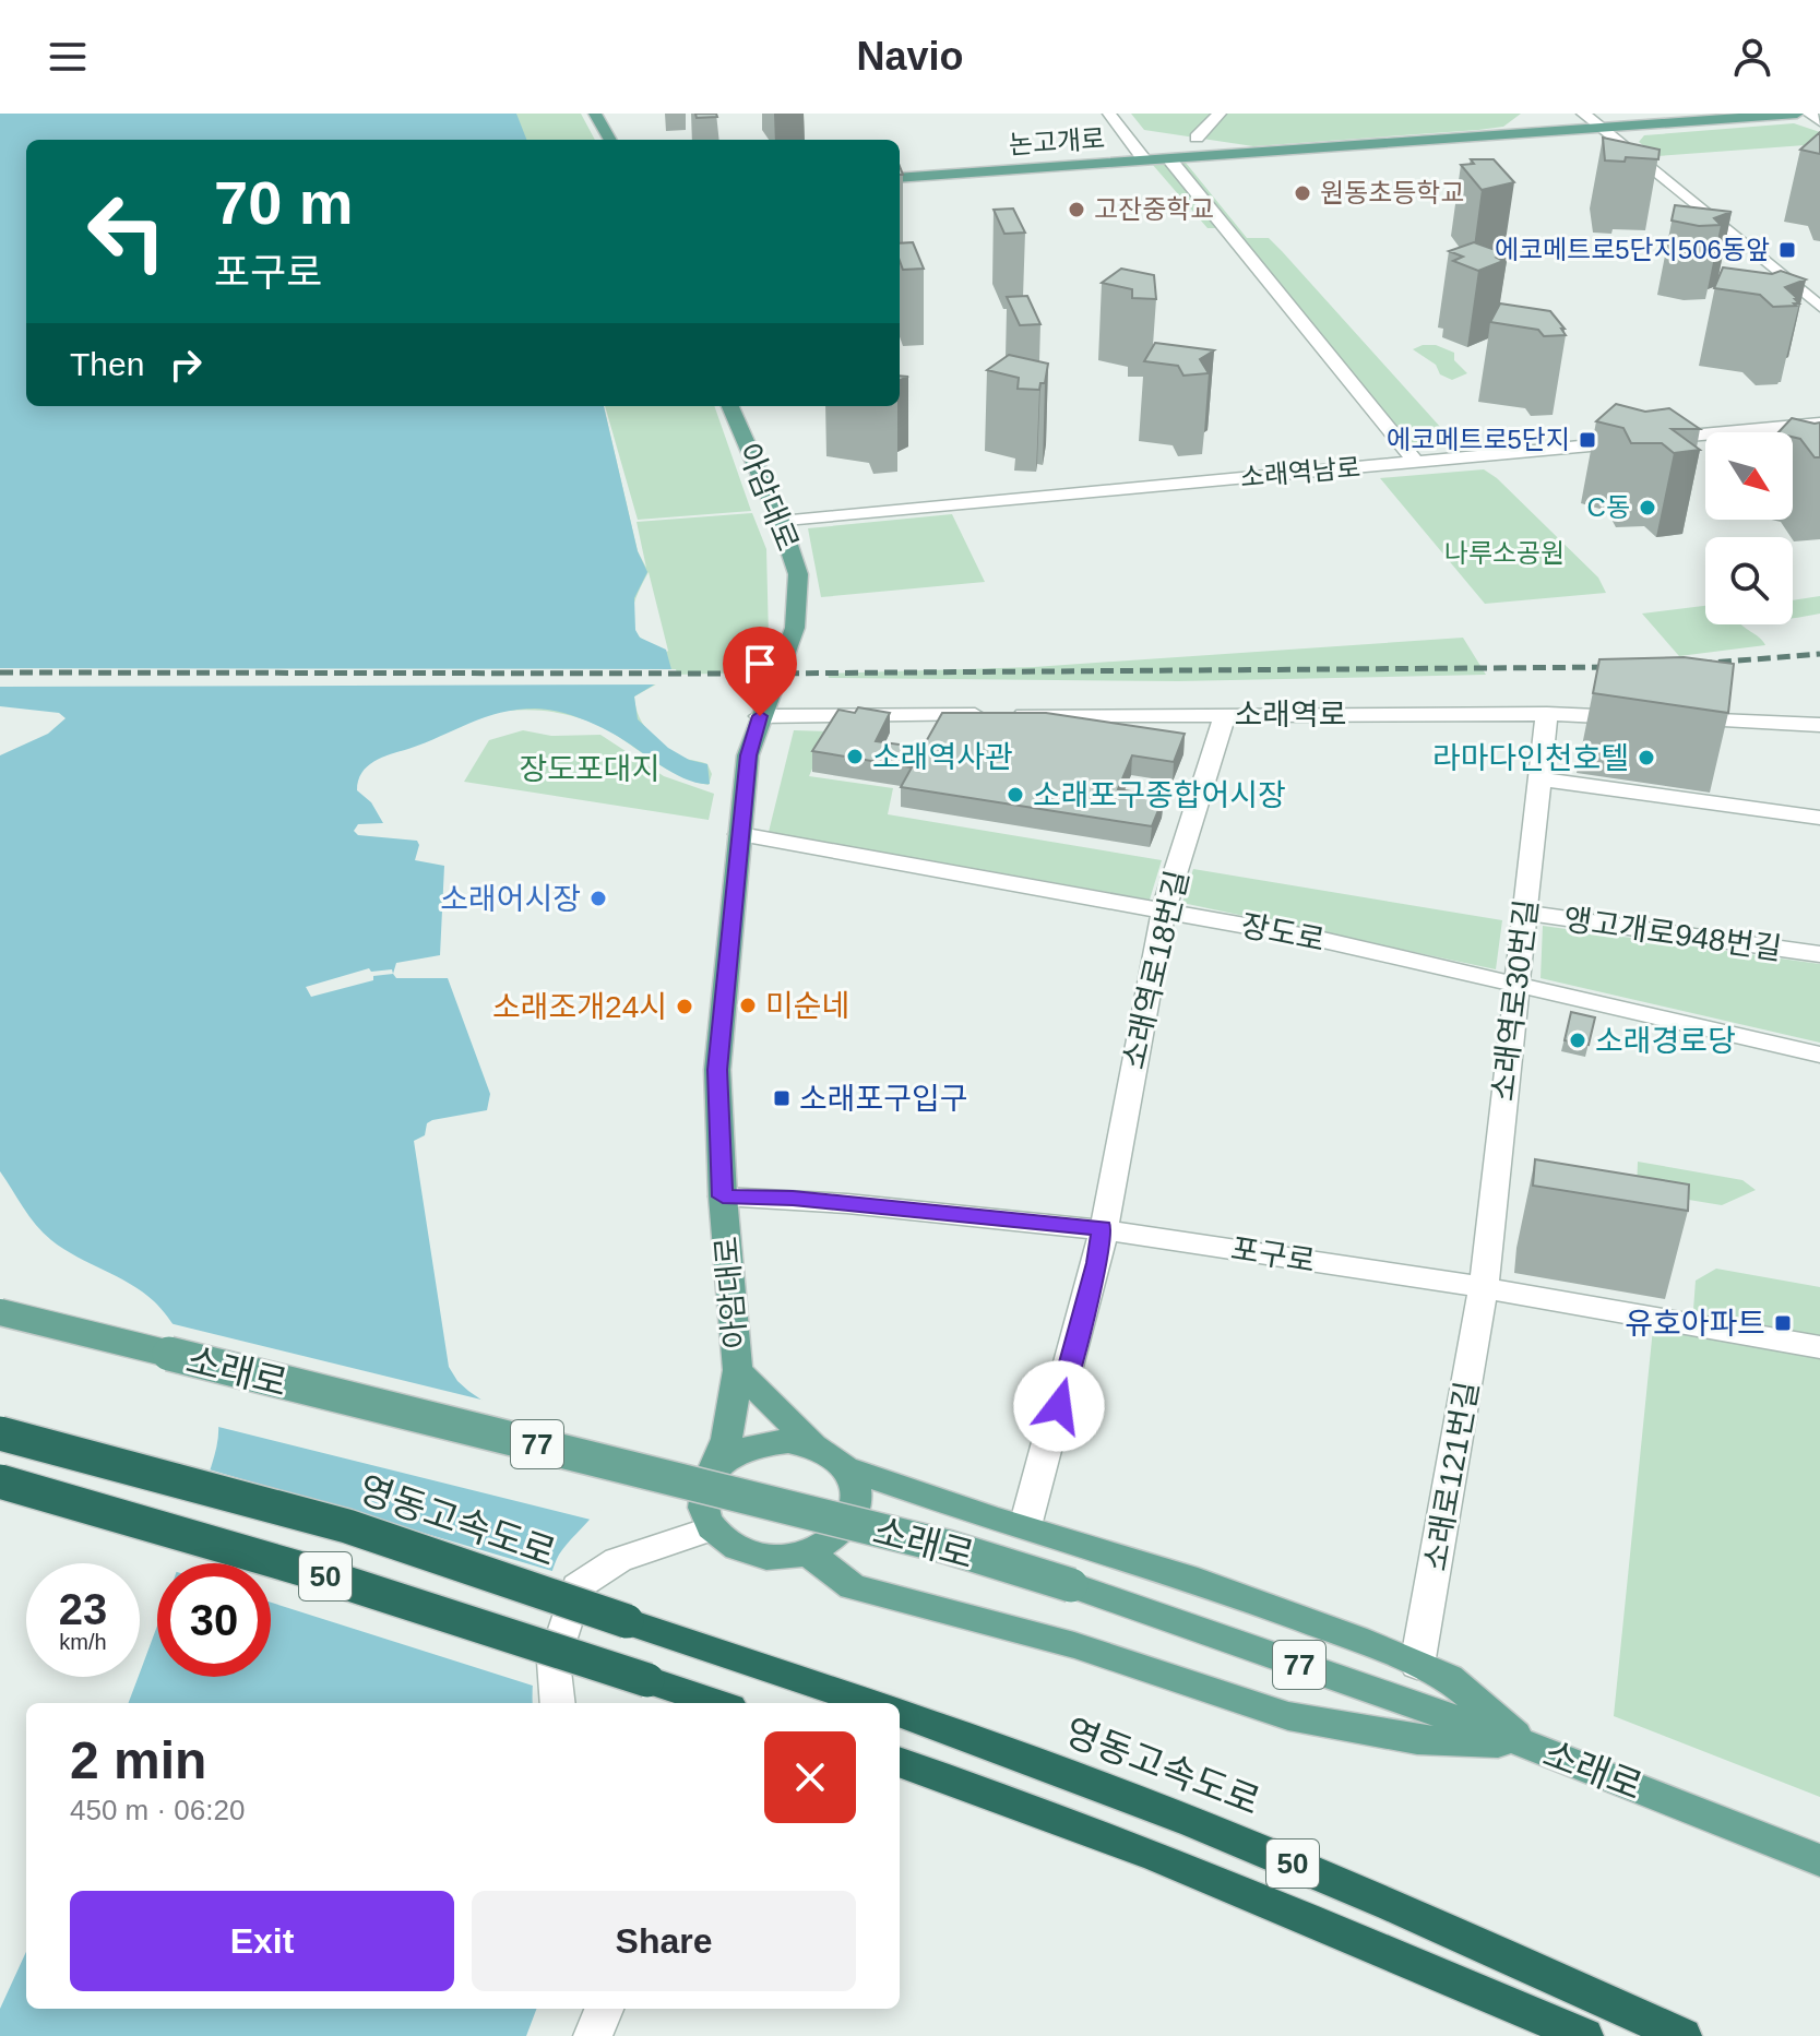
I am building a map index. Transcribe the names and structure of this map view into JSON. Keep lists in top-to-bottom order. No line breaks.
{"streets":{"highway":["영동고속도로","50"],"main road":["논고개로","아암대로","소래로","77"],"street":["소래역남로","소래역로","장도로","앵고개로948번길","소래역로18번길","소래역로30번길","포구로","소래로121번길"]},"crossings":[["소래역남로","아암대로"],["아암대로","소래역로"],["아암대로","장도로"],["아암대로","포구로"],["아암대로","77"],["소래역로","소래역로18번길"],["소래역로","소래역로30번길"],["장도로","소래역로18번길"],["장도로","소래역로30번길"],["앵고개로948번길","소래역로30번길"],["소래역로18번길","포구로"],["소래역로30번길","포구로"],["소래역로30번길","소래로121번길"],["포구로","소래로121번길"],["소래로","77"]],"parks":["나루소공원","장도포대지"],"places":{"other":["원동초등학교","고잔중학교","C동","소래역사관","라마다인천호텔","소래포구종합어시장","소래어시장","미순네","소래조개24시","소래경로당"],"transit":["에코메트로5단지506동앞","에코메트로5단지","소래포구입구","유호아파트"]},"north":"bottom right","page":{"header":"Navio","turn":["70 m","포구로"],"then":"Then","speed":"23 km/h","limit":"30","heading":["2 min","450 m · 06:20"],"buttons":["Exit","Share"]}}
